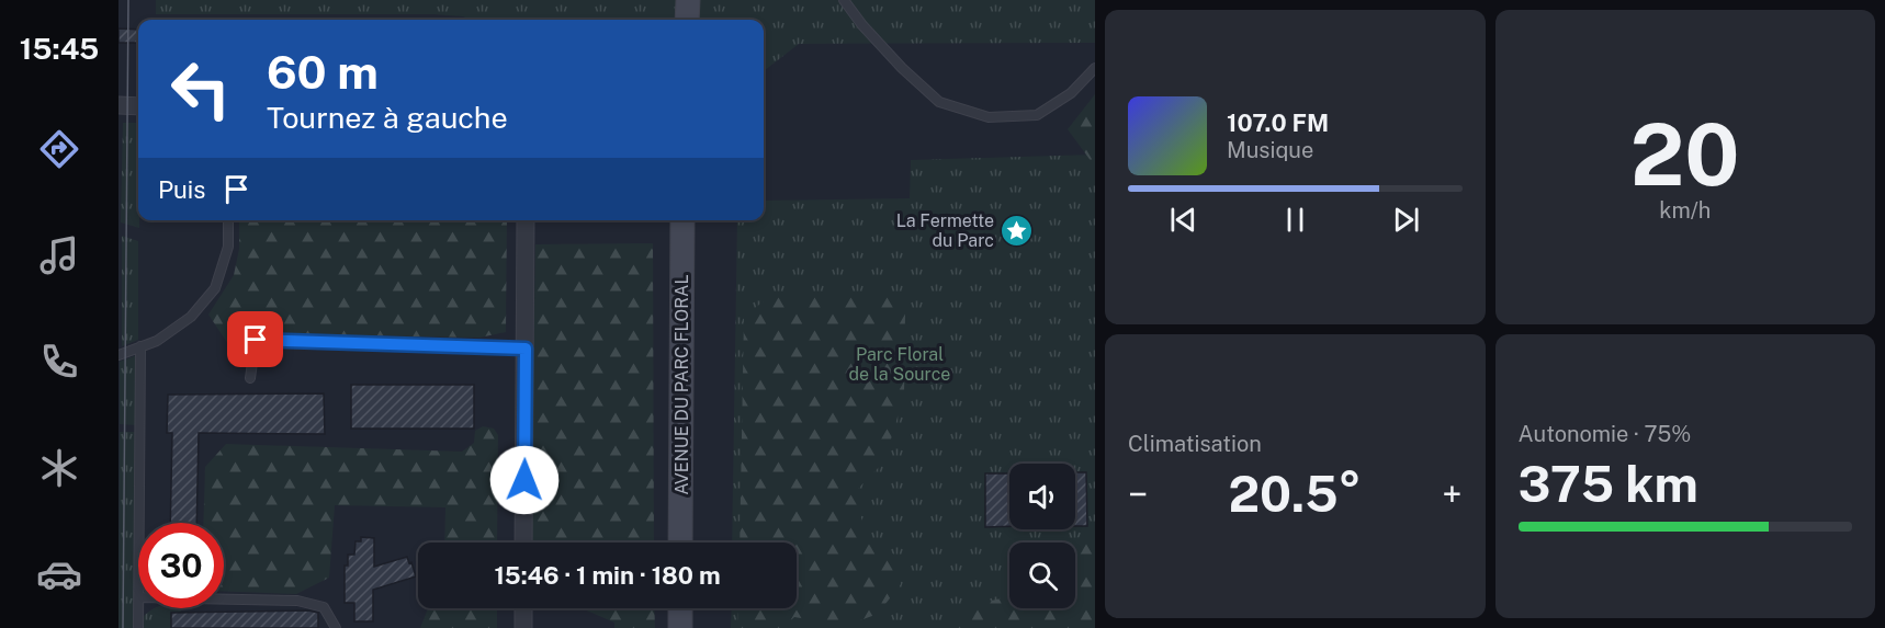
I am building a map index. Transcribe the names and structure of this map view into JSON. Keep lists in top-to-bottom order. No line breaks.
{"streets":{"main road":["AVENUE DU PARC FLORAL"]},"parks":["Parc Floral de la Source"],"places":{"place":["La Fermette du Parc"]},"page":{"tabs":"15:45","tile":[["20","km/h"],"Climatisation",["Autonomie · 75%","375 km"]],"turn":["60 m","Tournez à gauche"],"song":["107.0 FM","Musique"],"then":"Puis","heat":["−","20.5°","+"],"limit":"30","trip":"15:46 · 1 min · 180 m"}}
